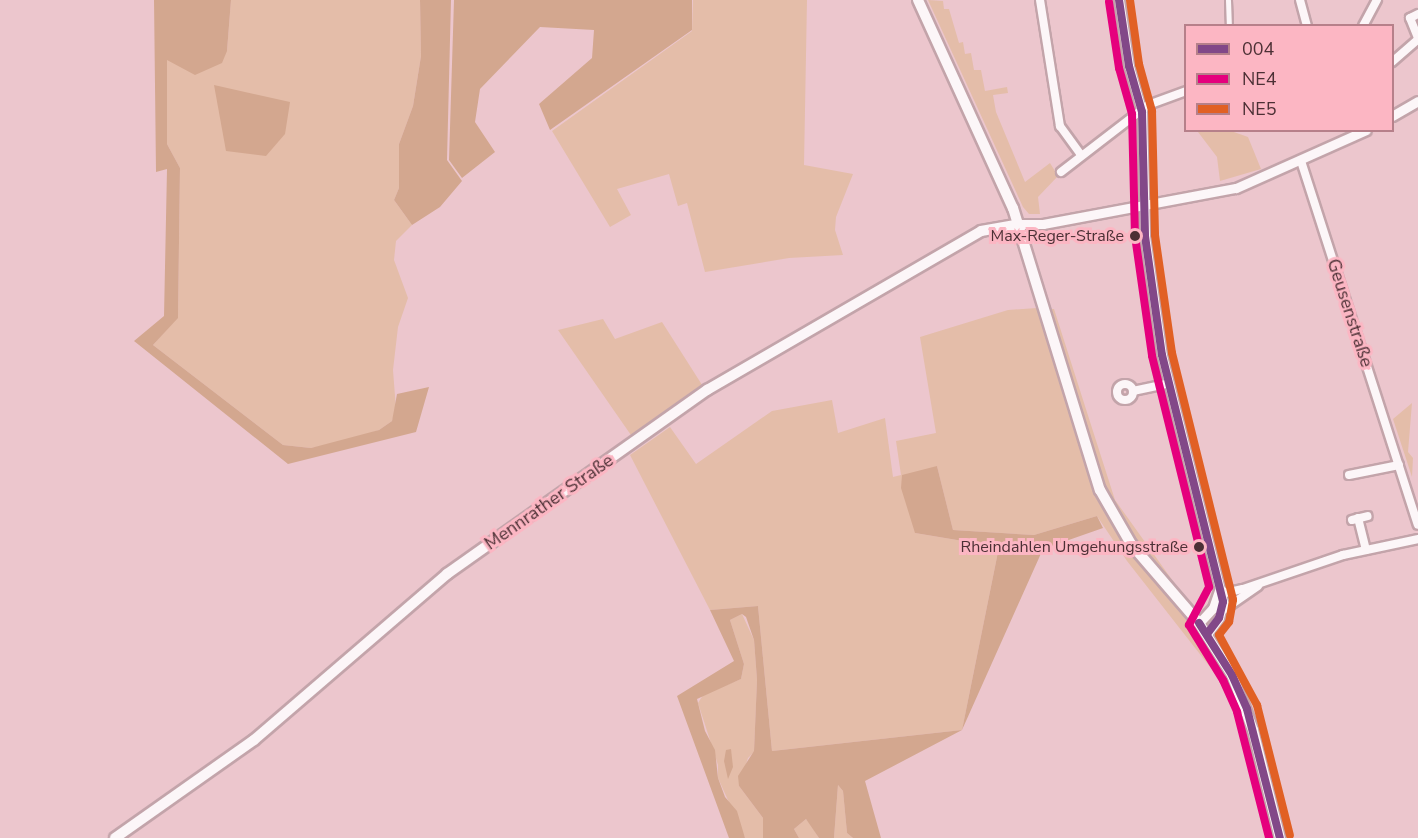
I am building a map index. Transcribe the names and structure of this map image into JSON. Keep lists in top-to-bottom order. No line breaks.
{"streets":{"main road":["Mennrather Straße"],"street":["Geusenstraße"]},"places":["Max-Reger-Straße","Rheindahlen Umgehungsstraße"],"lines":["transit line 004","transit line NE5","transit line NE4"],"legend":["004","NE4","NE5"]}
